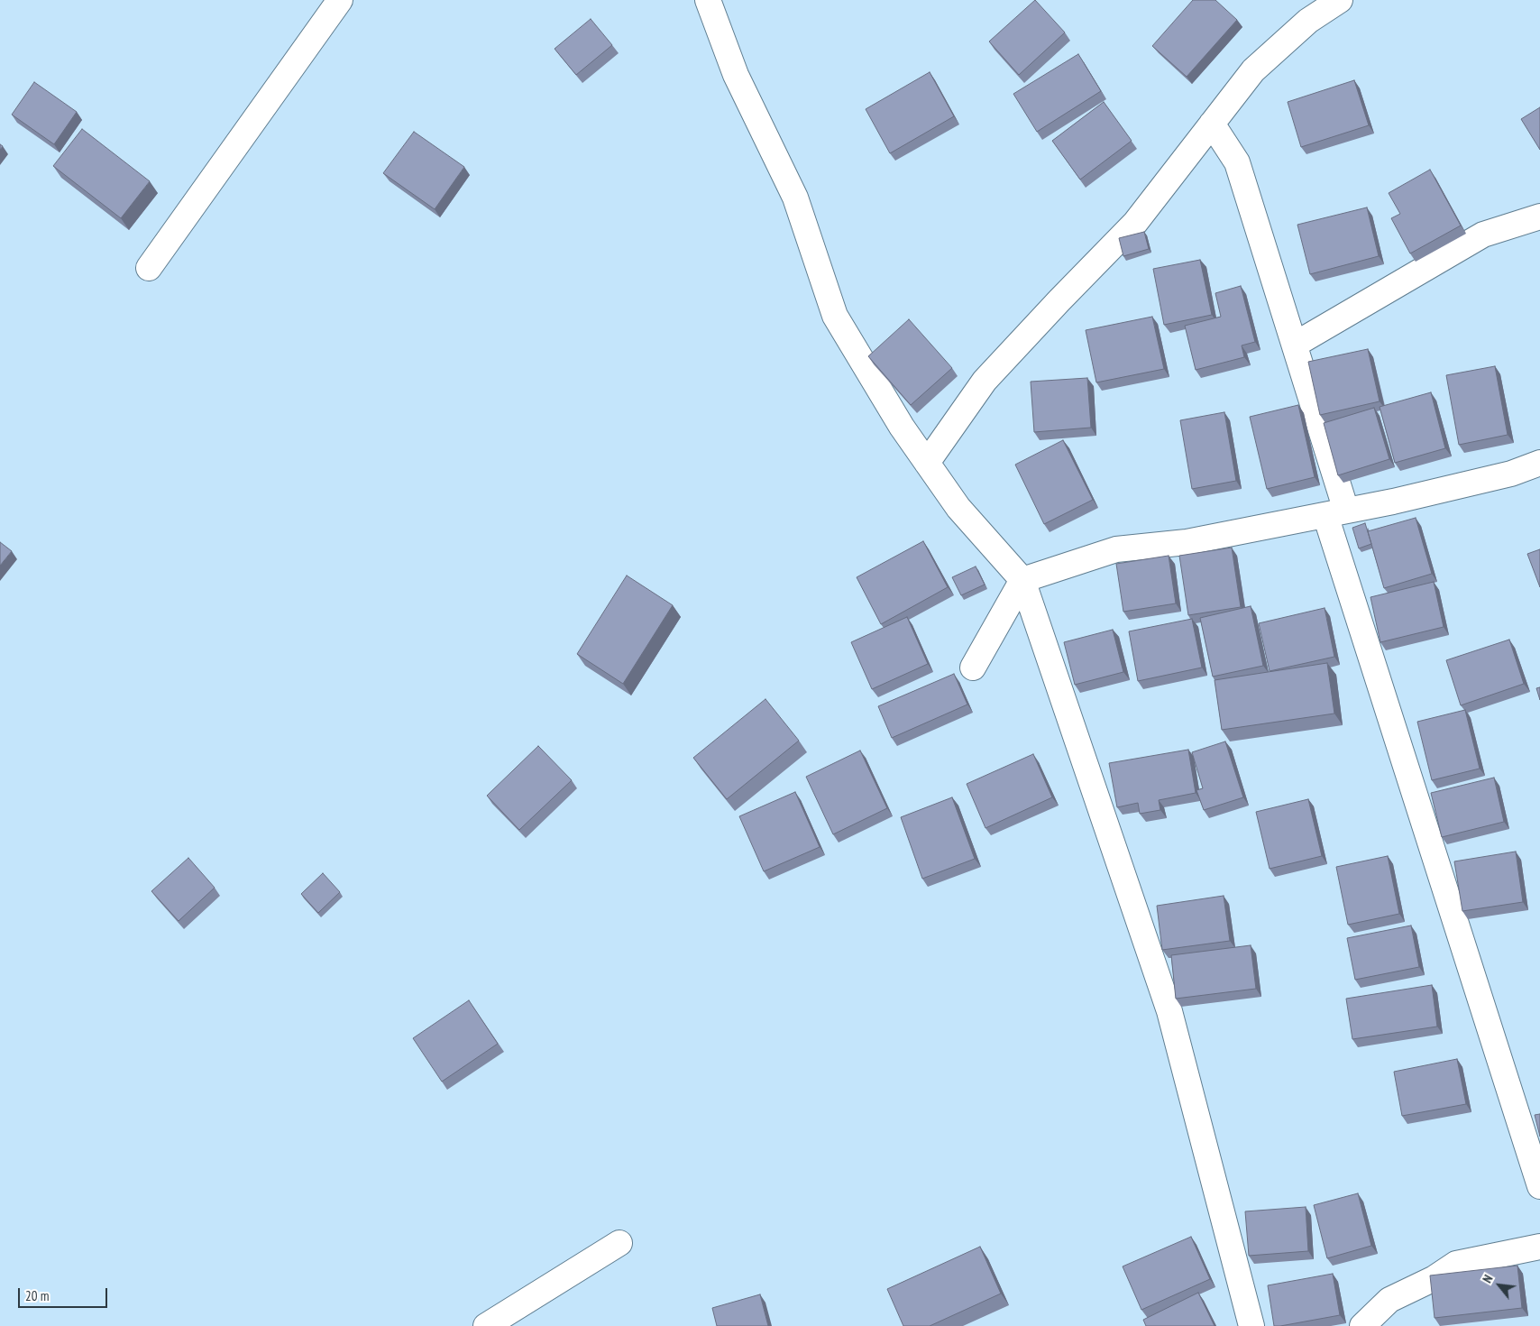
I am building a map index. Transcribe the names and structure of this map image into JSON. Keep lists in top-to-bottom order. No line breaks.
{"scale_bar":"20 m","north":"top left"}
